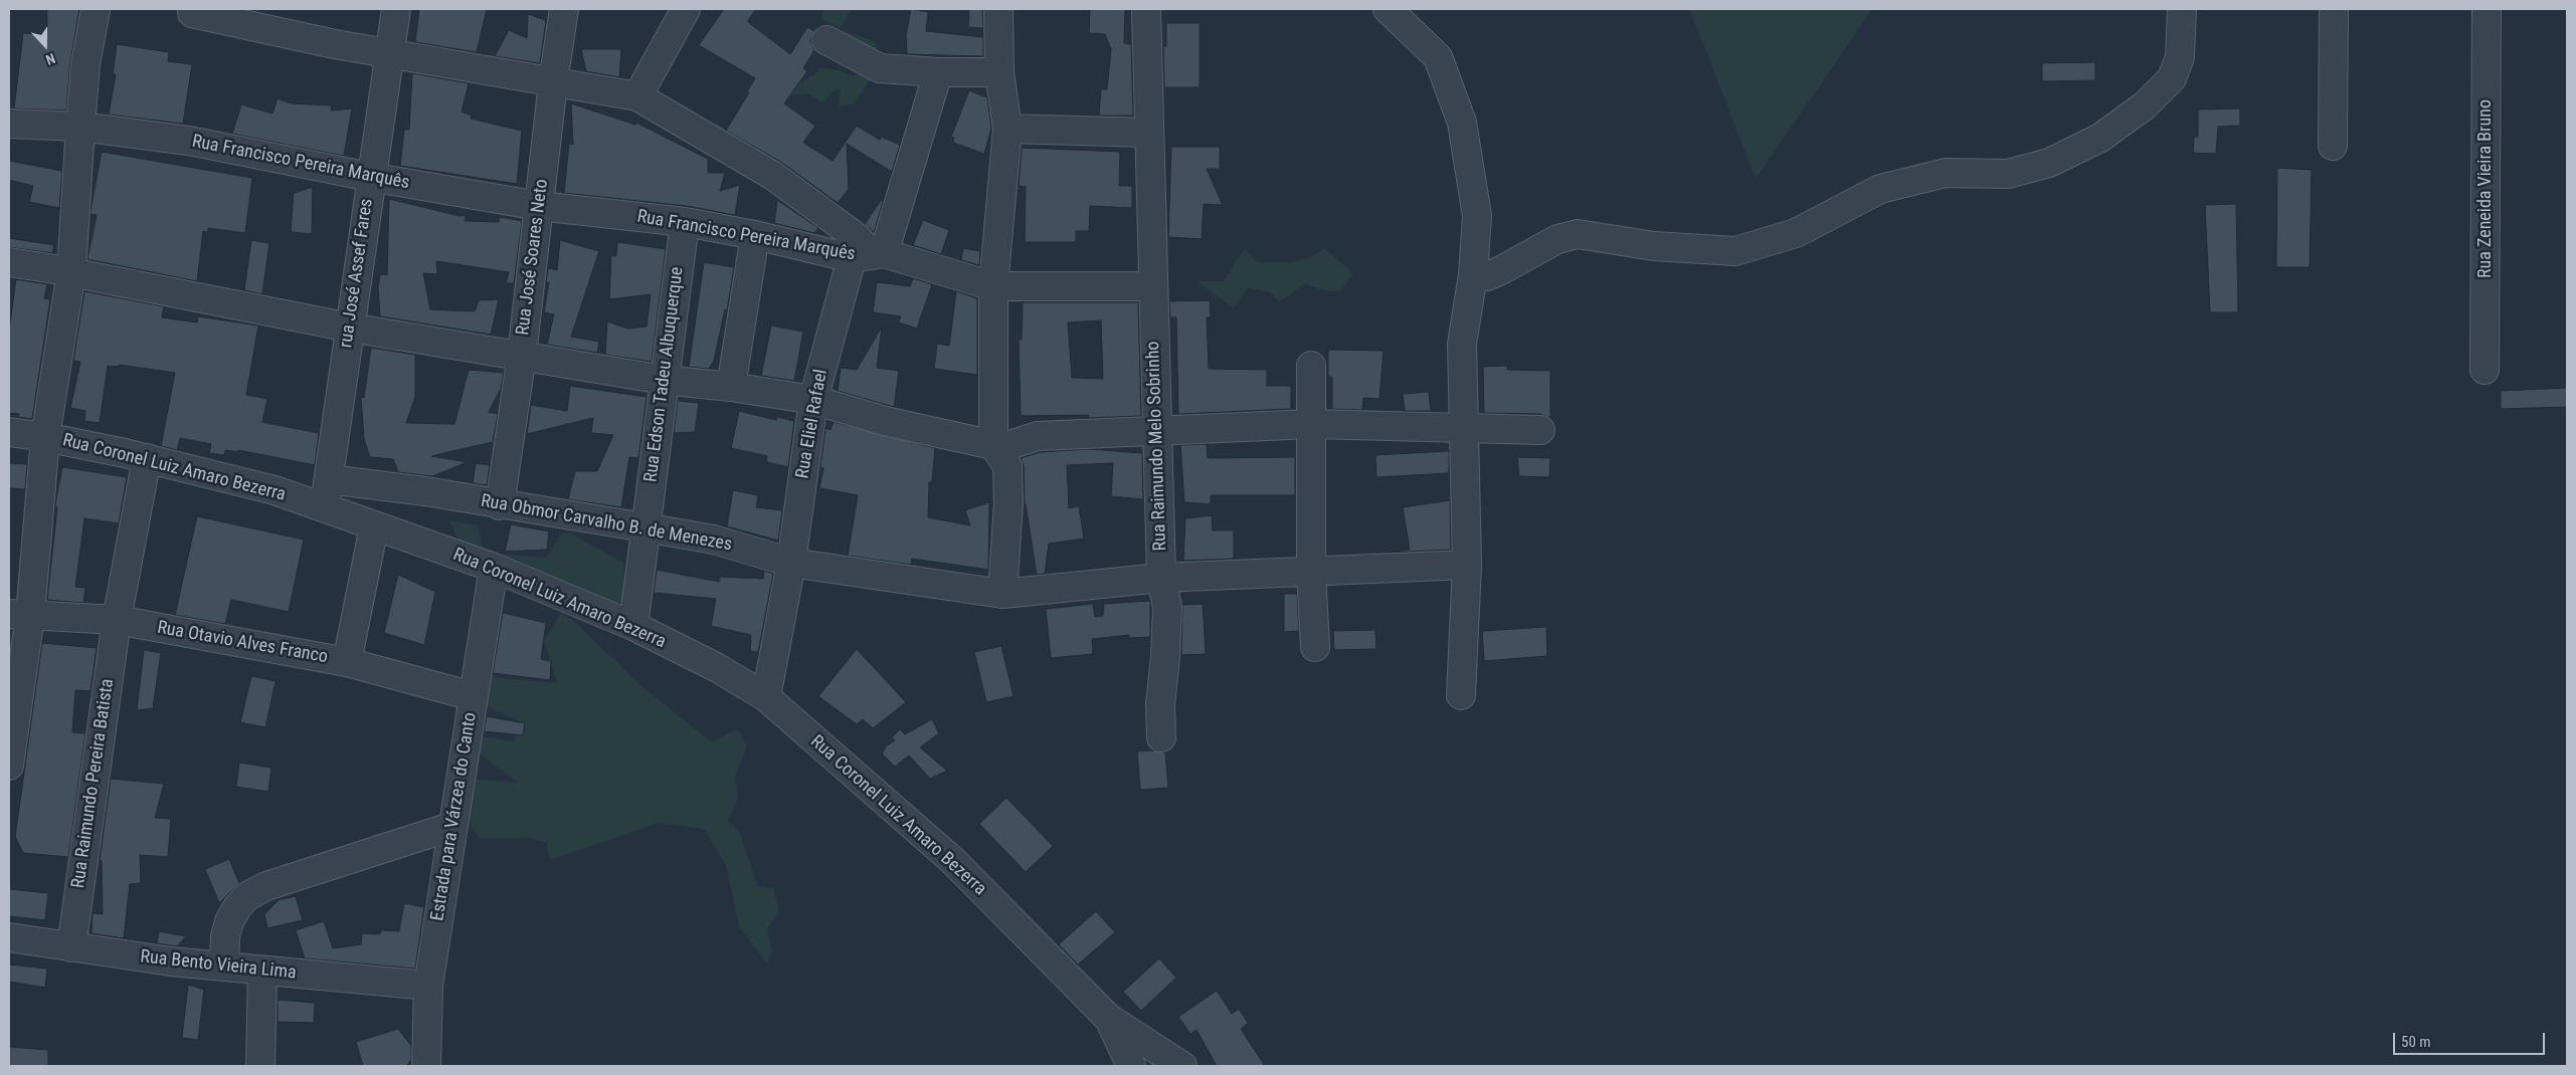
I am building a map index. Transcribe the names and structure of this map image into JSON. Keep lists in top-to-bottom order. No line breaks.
{"streets":{"street":["Rua Francisco Pereira Marquês","Rua Zeneida Vieira Bruno","Rua José Soares Neto","rua José Assef Fares","Rua Edson Tadeu Albuquerque","Rua Eliel Rafael","Rua Raimundo Melo Sobrinho","Rua Coronel Luiz Amaro Bezerra","Rua Obmor Carvalho B. de Menezes","Rua Otavio Alves Franco","Rua Raimundo Pereira Batista","Estrada para Várzea do Canto","Rua Bento Vieira Lima"]},"crossings":[["Rua Francisco Pereira Marquês","Rua José Soares Neto"],["Rua Francisco Pereira Marquês","rua José Assef Fares"],["Rua Francisco Pereira Marquês","Rua Edson Tadeu Albuquerque"],["Rua Francisco Pereira Marquês","Rua Eliel Rafael"],["Rua Francisco Pereira Marquês","Rua Raimundo Melo Sobrinho"],["Rua José Soares Neto","Rua Obmor Carvalho B. de Menezes"],["rua José Assef Fares","Rua Coronel Luiz Amaro Bezerra"],["rua José Assef Fares","Rua Obmor Carvalho B. de Menezes"],["Rua Edson Tadeu Albuquerque","Rua Coronel Luiz Amaro Bezerra"],["Rua Edson Tadeu Albuquerque","Rua Obmor Carvalho B. de Menezes"],["Rua Eliel Rafael","Rua Coronel Luiz Amaro Bezerra"],["Rua Eliel Rafael","Rua Obmor Carvalho B. de Menezes"],["Rua Raimundo Melo Sobrinho","Rua Obmor Carvalho B. de Menezes"],["Rua Coronel Luiz Amaro Bezerra","Rua Raimundo Pereira Batista"],["Rua Coronel Luiz Amaro Bezerra","Estrada para Várzea do Canto"],["Rua Otavio Alves Franco","Rua Raimundo Pereira Batista"],["Rua Otavio Alves Franco","Estrada para Várzea do Canto"],["Rua Raimundo Pereira Batista","Rua Bento Vieira Lima"],["Estrada para Várzea do Canto","Rua Bento Vieira Lima"]],"scale_bar":"50 m","north":"bottom"}
